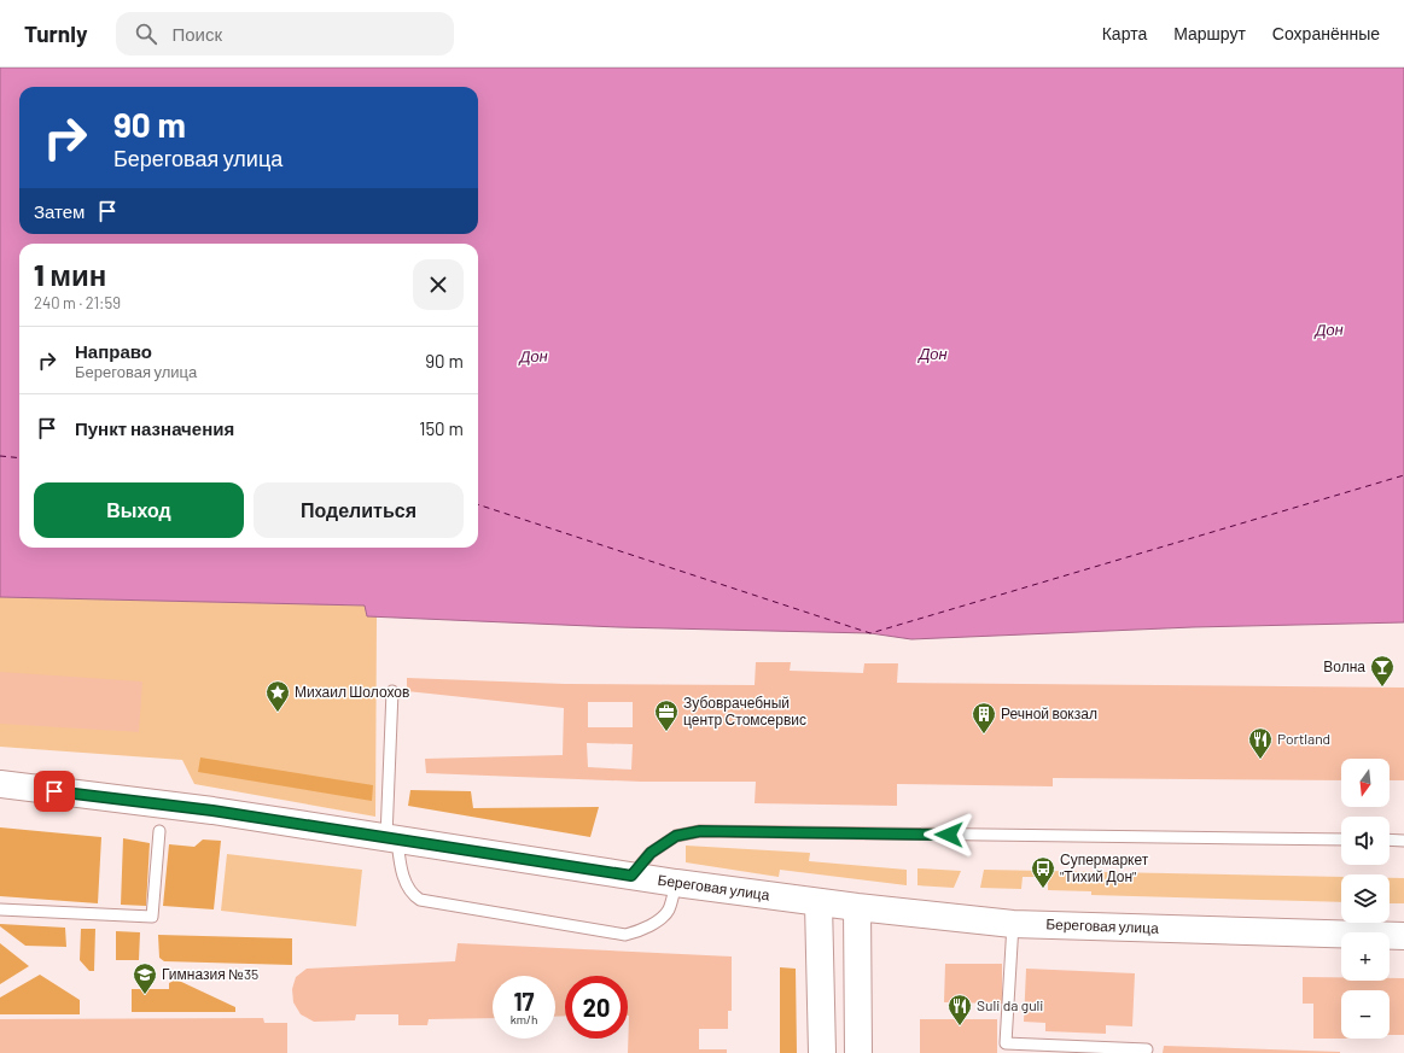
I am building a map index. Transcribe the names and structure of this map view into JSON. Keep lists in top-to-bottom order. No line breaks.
{"streets":{"main road":["Береговая улица"]},"water":["Дон"],"places":{"bar":["Волна"],"place":["Михаил Шолохов"],"office":["Зубоврачебный центр Стомсервис"],"building":["Речной вокзал"],"restaurant":["Portland","Suli da guli"],"bus stop":["Супермаркет \"Тихий Дон\""],"school or university":["Гимназия №35"]},"north":"bottom","page":{"header":"Turnly","search":"Поиск","nav":["Карта","Маршрут","Сохранённые"],"turn":["90 m","Береговая улица"],"then":"Затем","heading":["1 мин","240 m · 21:59"],"list":[{"name":"Направо","note":"Береговая улица","value":"90 m"},{"name":"Пункт назначения","value":"150 m"}],"buttons":["Выход","Поделиться"],"map_buttons":["+","−"],"speed":"17 km/h","limit":"20"}}
